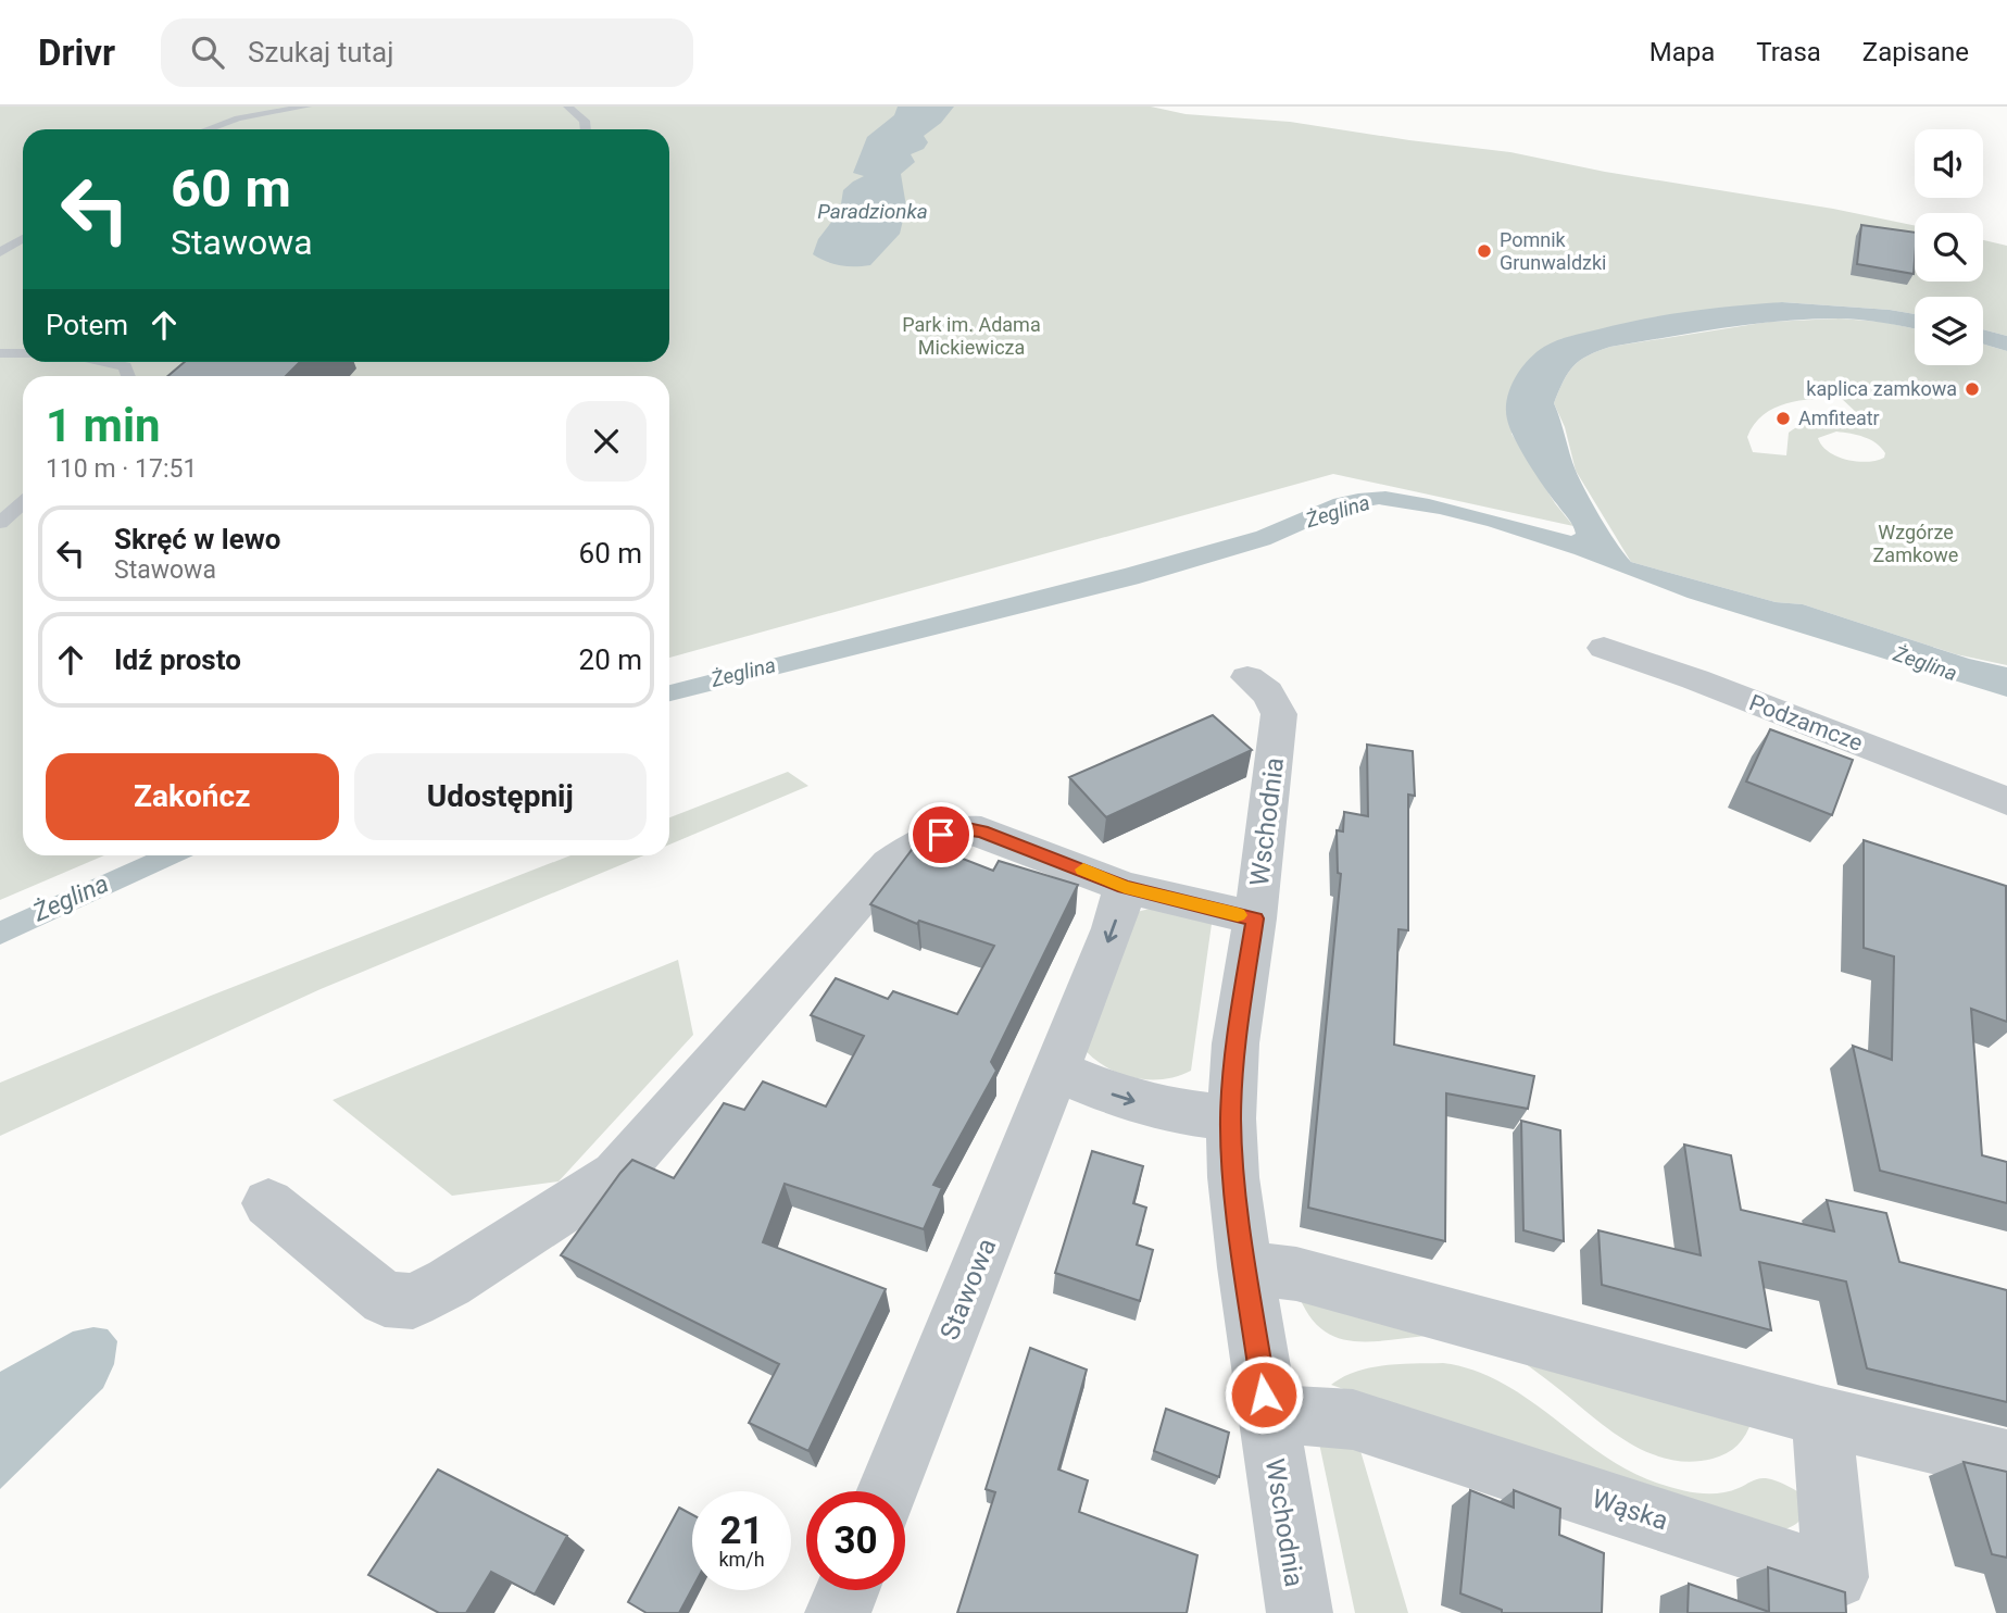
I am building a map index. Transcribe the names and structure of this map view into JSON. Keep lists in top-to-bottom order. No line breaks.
{"streets":{"street":["Podzamcze","Wschodnia","Stawowa","Wąska"]},"crossings":[["Wschodnia","Wąska"]],"water":["Paradzionka","Żeglina"],"parks":["Park im. Adama Mickiewicza","Wzgórze Zamkowe"],"places":["Pomnik Grunwaldzki","kaplica zamkowa","Amfiteatr"],"page":{"header":"Drivr","search":"Szukaj tutaj","nav":["Mapa","Trasa","Zapisane"],"turn":["60 m","Stawowa"],"then":"Potem","heading":["1 min","110 m · 17:51"],"list":[{"name":"Skręć w lewo","note":"Stawowa","value":"60 m"},{"name":"Idź prosto","value":"20 m"}],"buttons":["Zakończ","Udostępnij"],"speed":"21 km/h","limit":"30"}}
